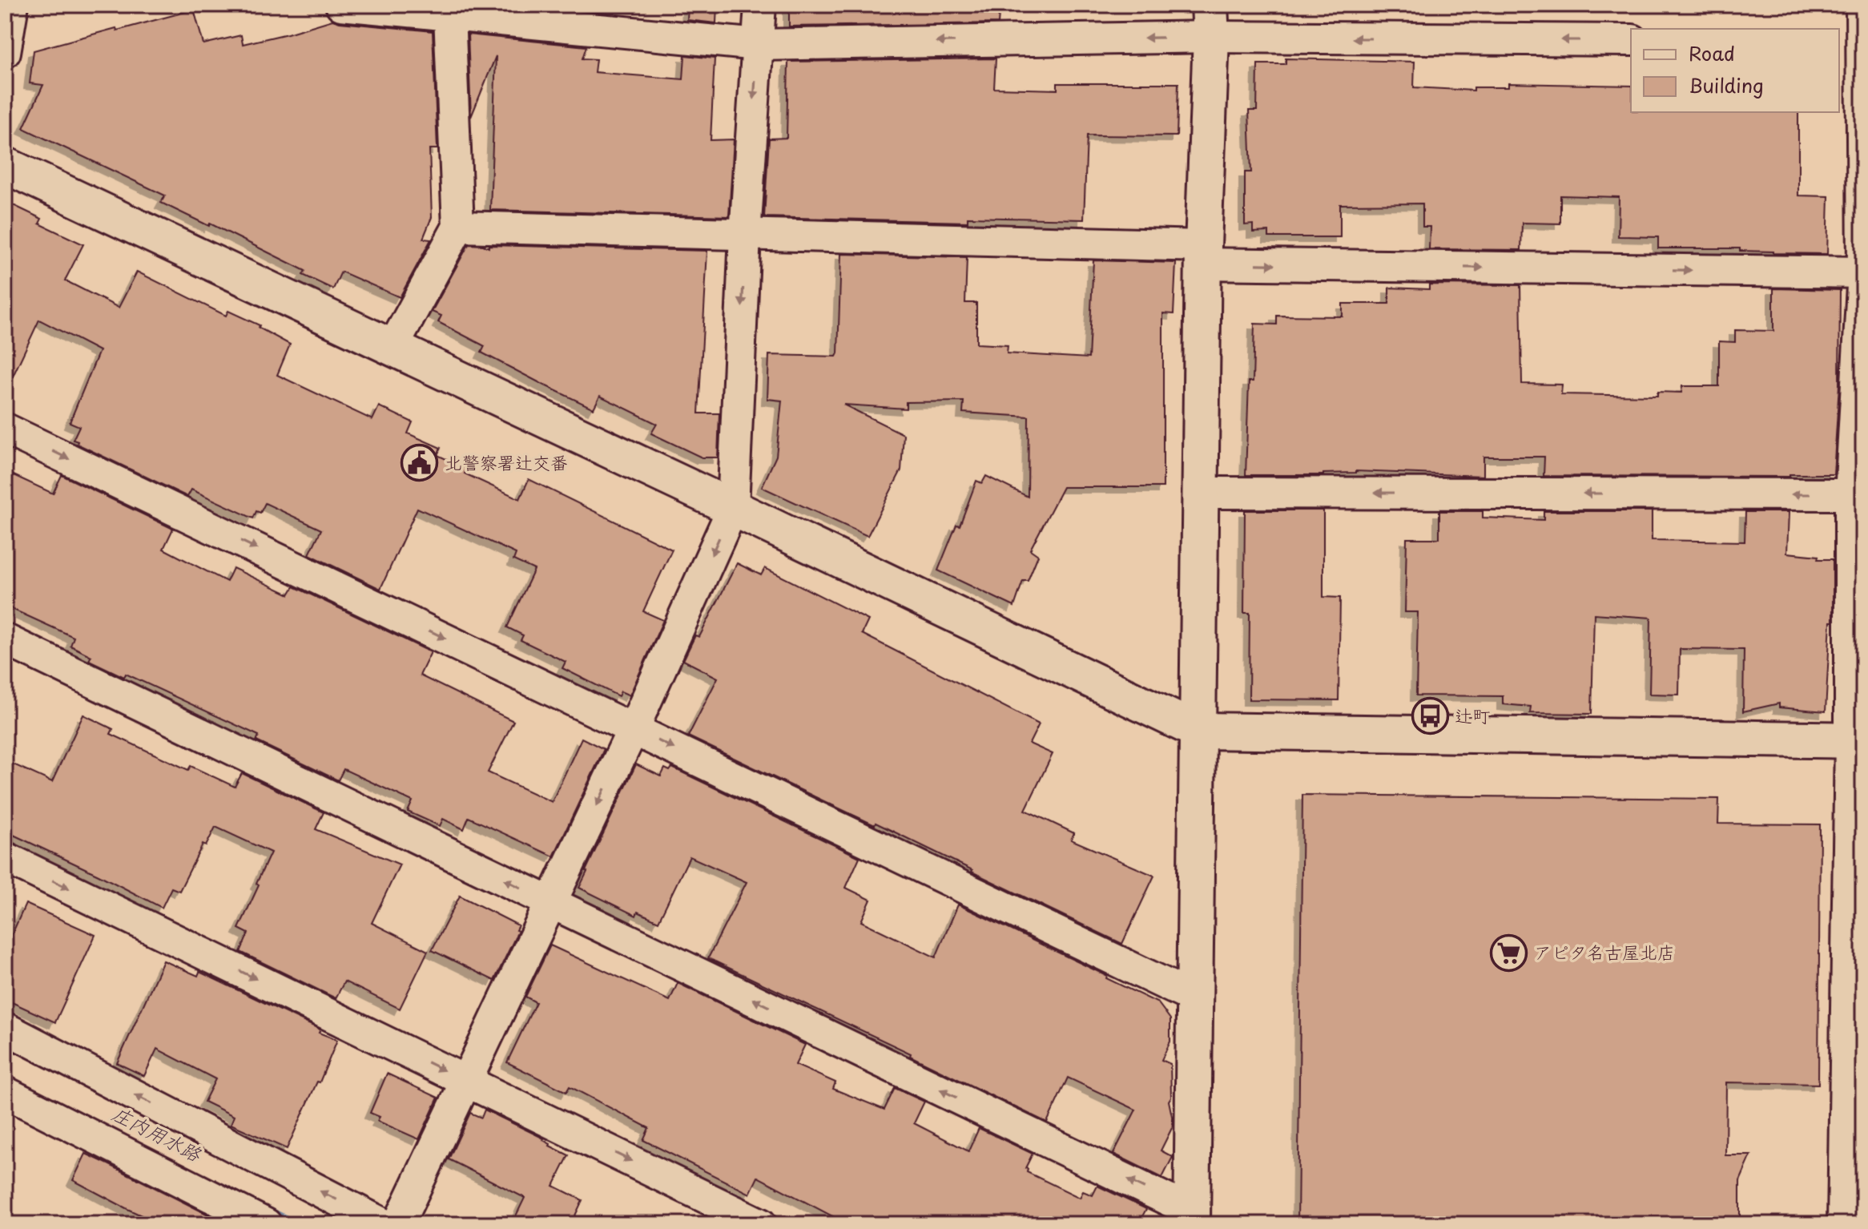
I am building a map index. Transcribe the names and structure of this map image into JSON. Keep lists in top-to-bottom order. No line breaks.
{"water":["庄内用水路"],"places":{"public building":["北警察署辻交番"],"bus stop":["辻町"],"supermarket":["アピタ名古屋北店"]},"legend":["Road","Building"]}
